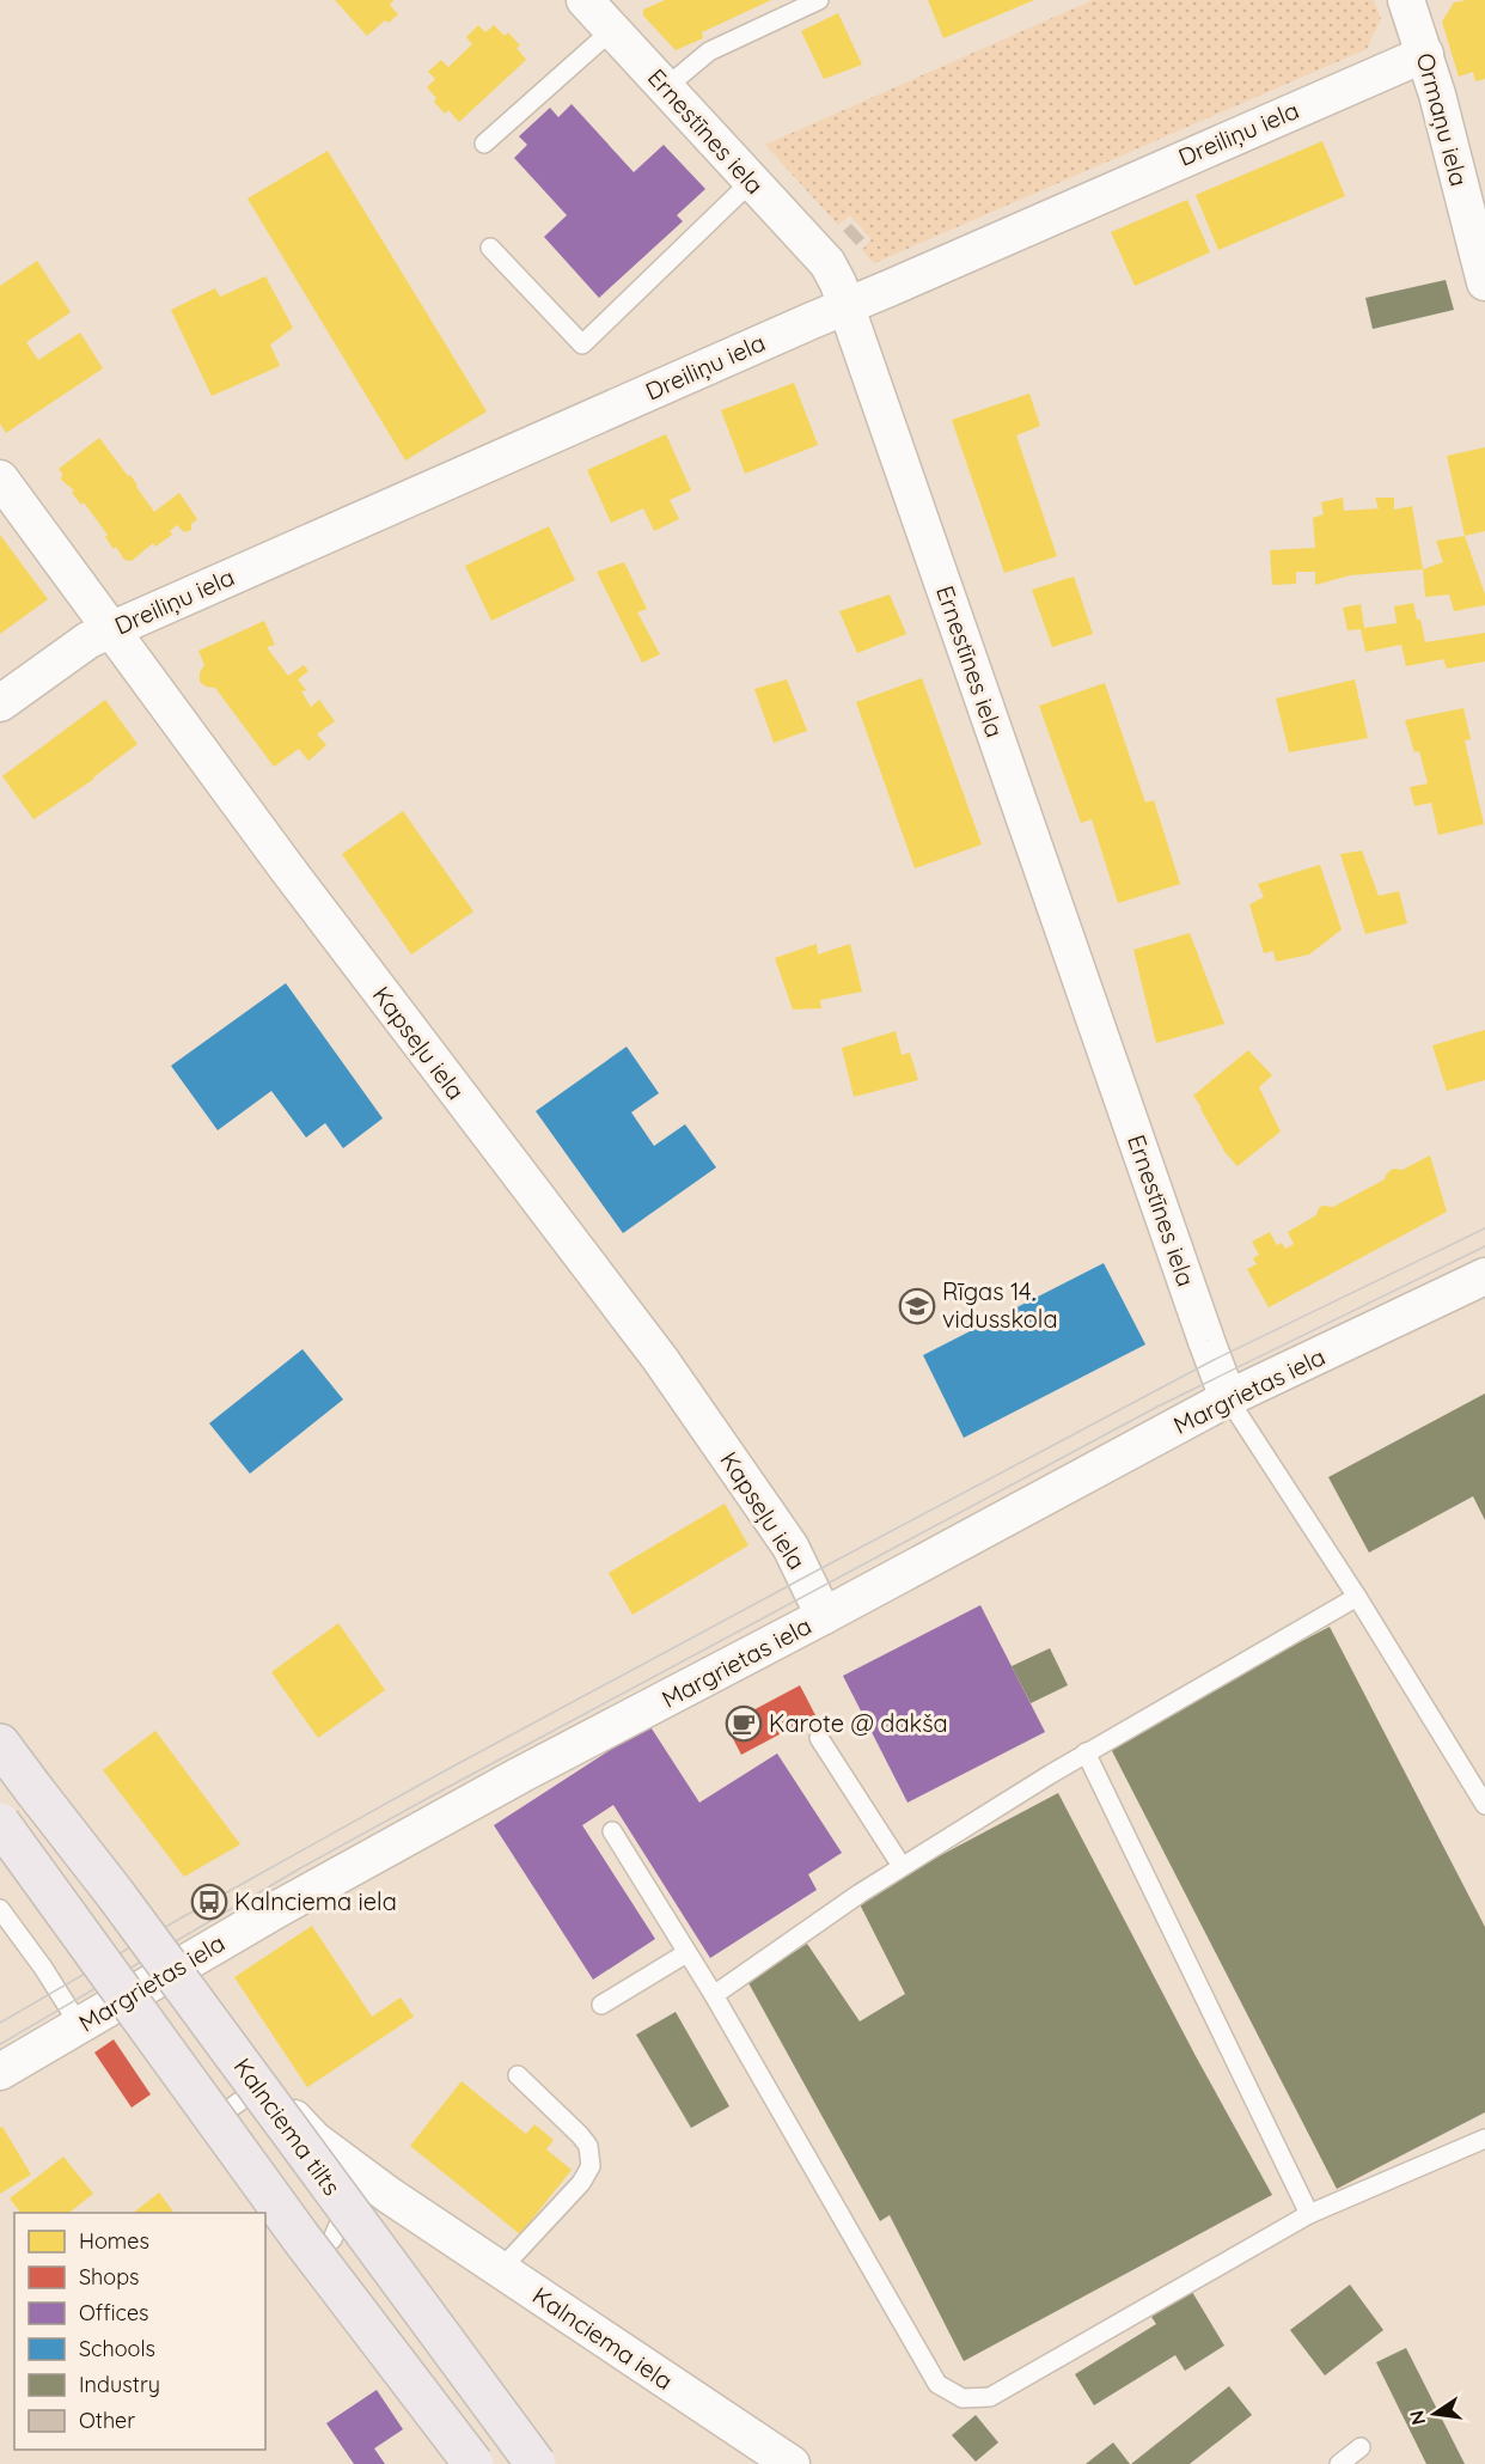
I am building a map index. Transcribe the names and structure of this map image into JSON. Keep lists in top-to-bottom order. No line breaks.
{"streets":{"main road":["Kalnciema tilts"],"street":["Ormaņu iela","Ernestīnes iela","Dreiliņu iela","Kapseļu iela","Margrietas iela","Kalnciema iela"]},"crossings":[["Ormaņu iela","Dreiliņu iela"],["Ernestīnes iela","Dreiliņu iela"],["Ernestīnes iela","Margrietas iela"],["Dreiliņu iela","Kapseļu iela"],["Kapseļu iela","Margrietas iela"],["Margrietas iela","Kalnciema iela"]],"places":{"school or university":["Rīgas 14. vidusskola"],"cafe":["Karote @ dakša"],"bus stop":["Kalnciema iela"]},"legend":["Homes","Shops","Offices","Schools","Industry","Other"],"north":"left"}
